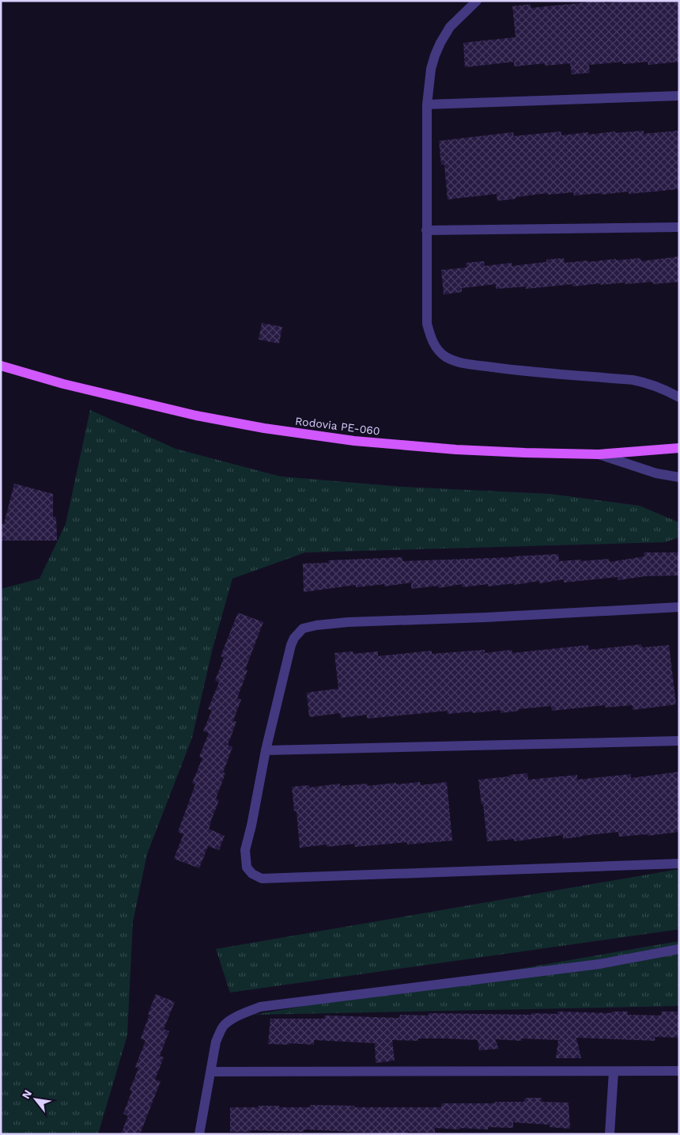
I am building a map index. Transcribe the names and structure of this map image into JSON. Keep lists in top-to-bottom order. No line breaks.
{"streets":{"main road":["Rodovia PE-060"]},"north":"top left"}
